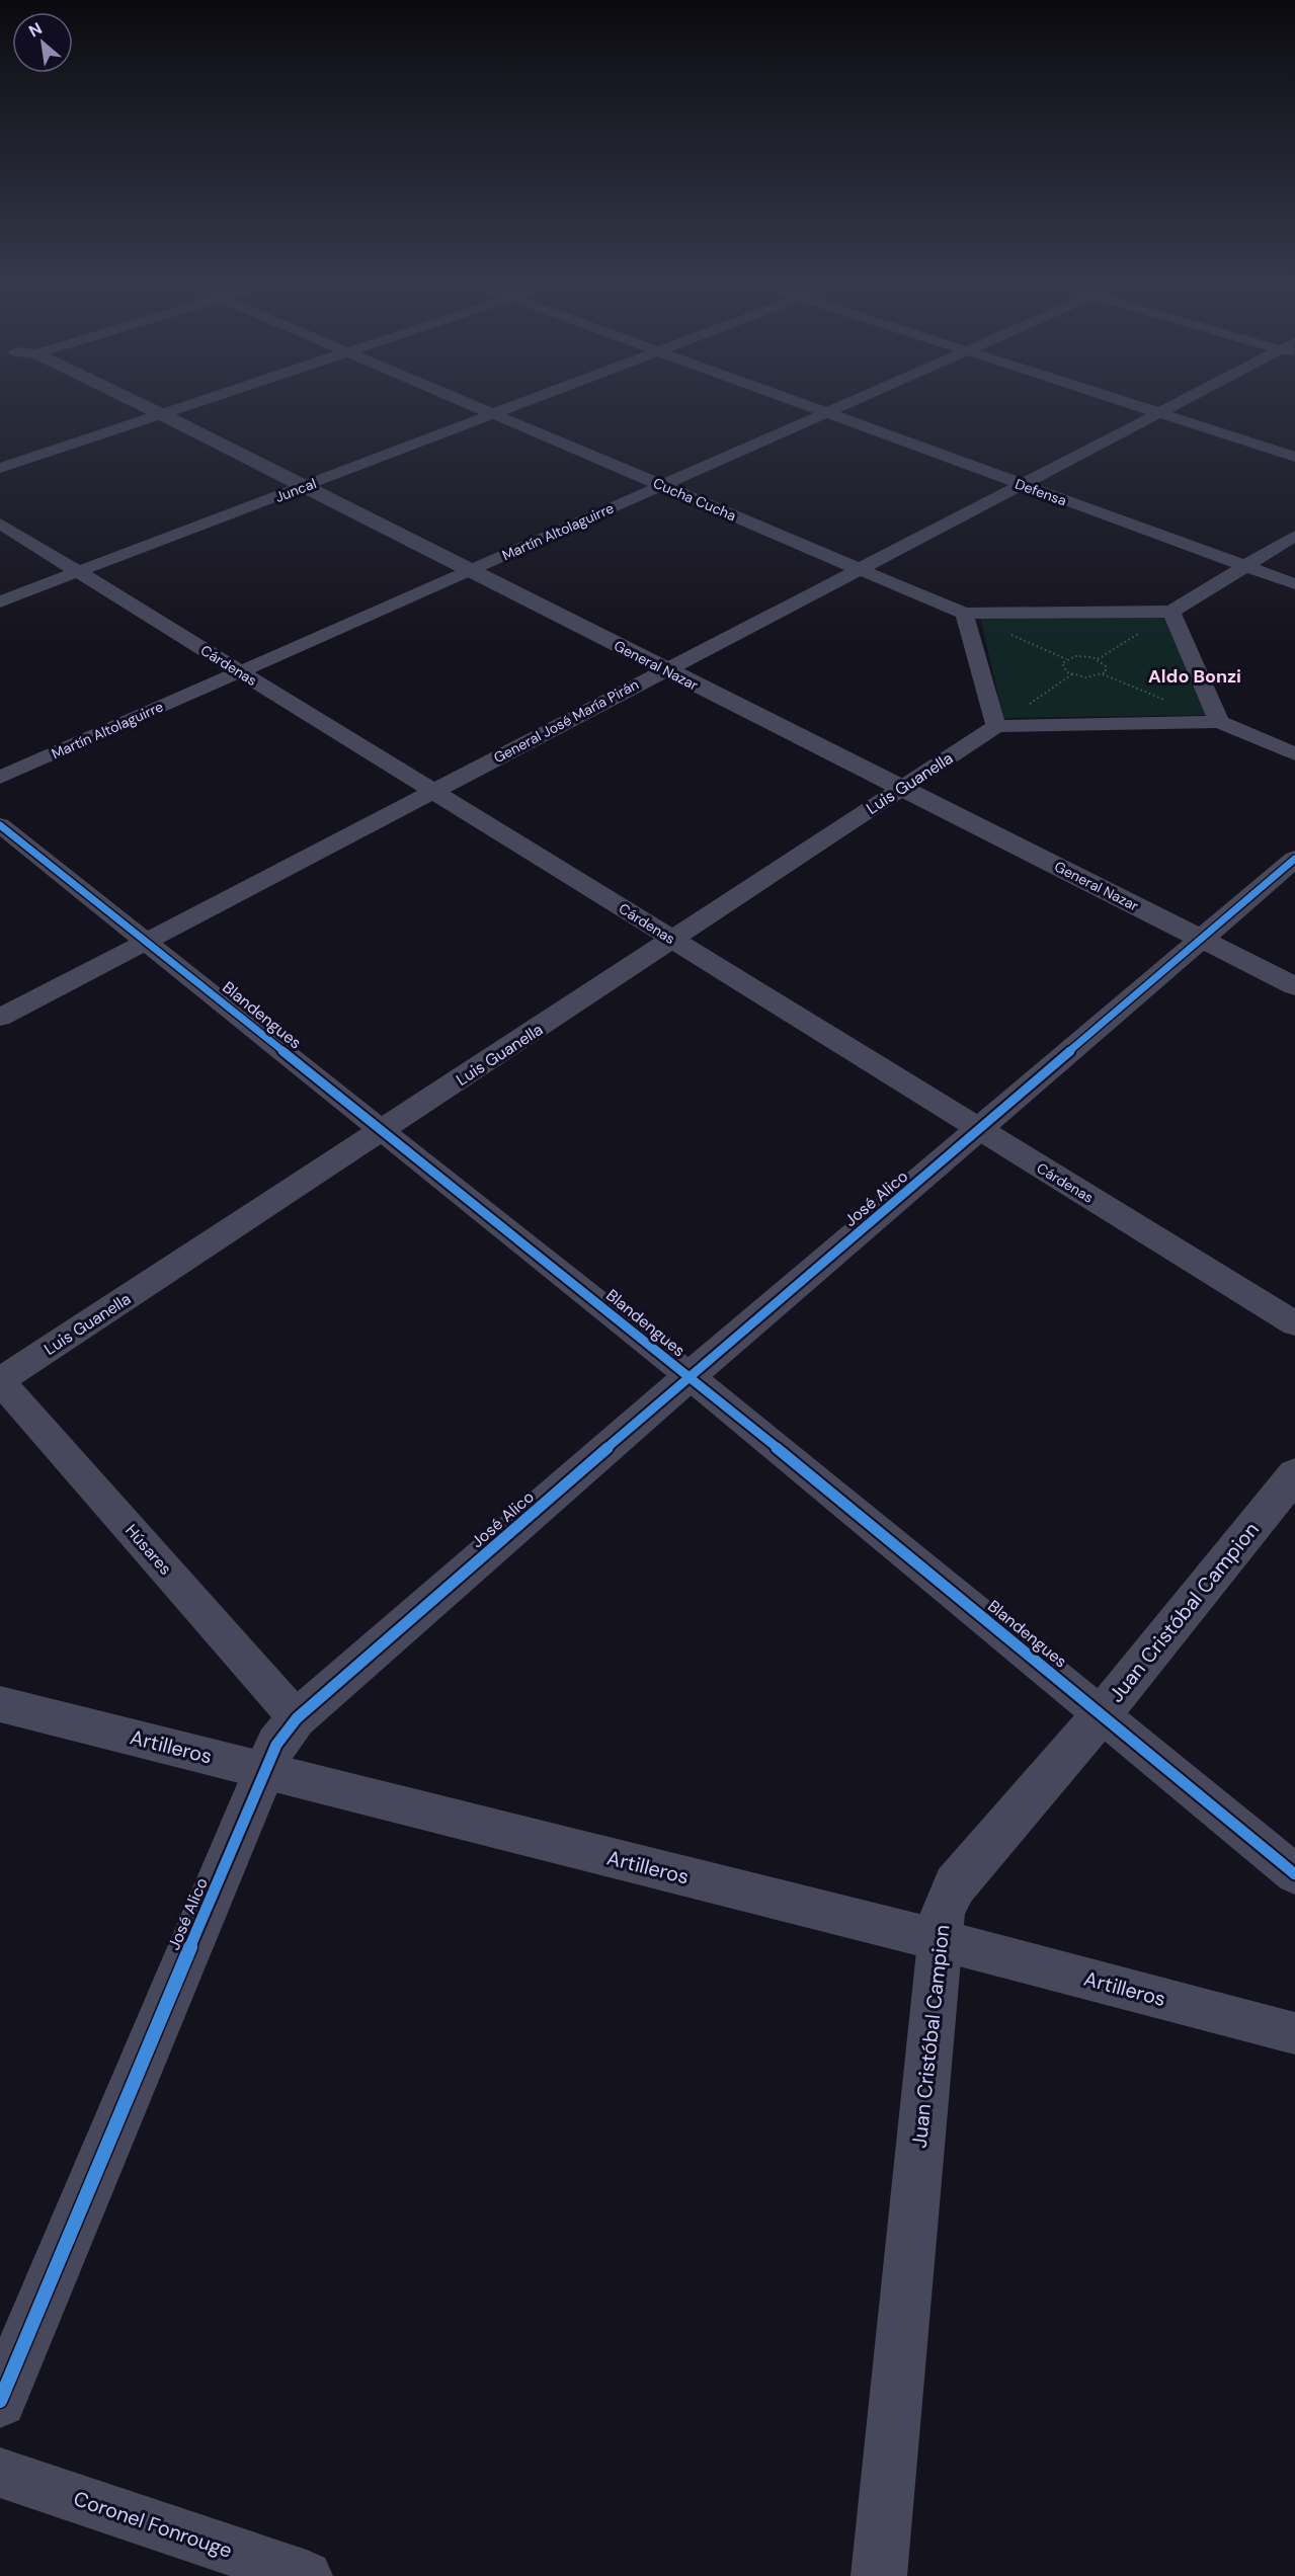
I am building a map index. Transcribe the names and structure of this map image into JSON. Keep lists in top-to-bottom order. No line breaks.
{"streets":{"street":["Juncal","Defensa","Cucha Cucha","Martín Altolaguirre","Cárdenas","General Nazar","General José María Pirán","Luis Guanella","Blandengues","José Alico","Húsares","Juan Cristóbal Campion","Artilleros","Coronel Fonrouge"]},"crossings":[["Juncal","Cucha Cucha"],["Juncal","Cárdenas"],["Juncal","General Nazar"],["Defensa","Martín Altolaguirre"],["Defensa","General José María Pirán"],["Cucha Cucha","Martín Altolaguirre"],["Cucha Cucha","General José María Pirán"],["Martín Altolaguirre","Cárdenas"],["Martín Altolaguirre","General Nazar"],["Cárdenas","General José María Pirán"],["Cárdenas","Luis Guanella"],["Cárdenas","José Alico"],["General Nazar","General José María Pirán"],["General Nazar","Luis Guanella"],["General Nazar","José Alico"],["General José María Pirán","Blandengues"],["Luis Guanella","Blandengues"],["Luis Guanella","Húsares"],["Blandengues","José Alico"],["Blandengues","Juan Cristóbal Campion"],["José Alico","Húsares"],["José Alico","Artilleros"],["Juan Cristóbal Campion","Artilleros"]],"districts":["Aldo Bonzi"],"north":"top left"}
